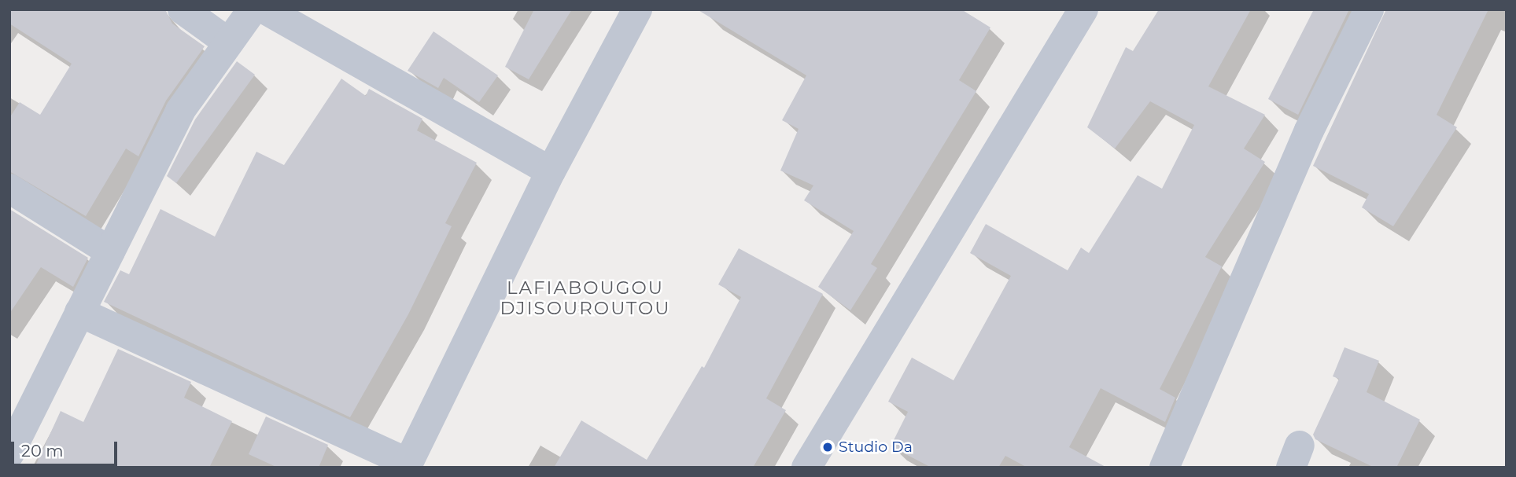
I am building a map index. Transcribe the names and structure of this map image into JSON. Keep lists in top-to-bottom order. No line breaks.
{"districts":["LAFIABOUGOU DJISOUROUTOU"],"places":["Studio Da"],"scale_bar":"20 m"}
